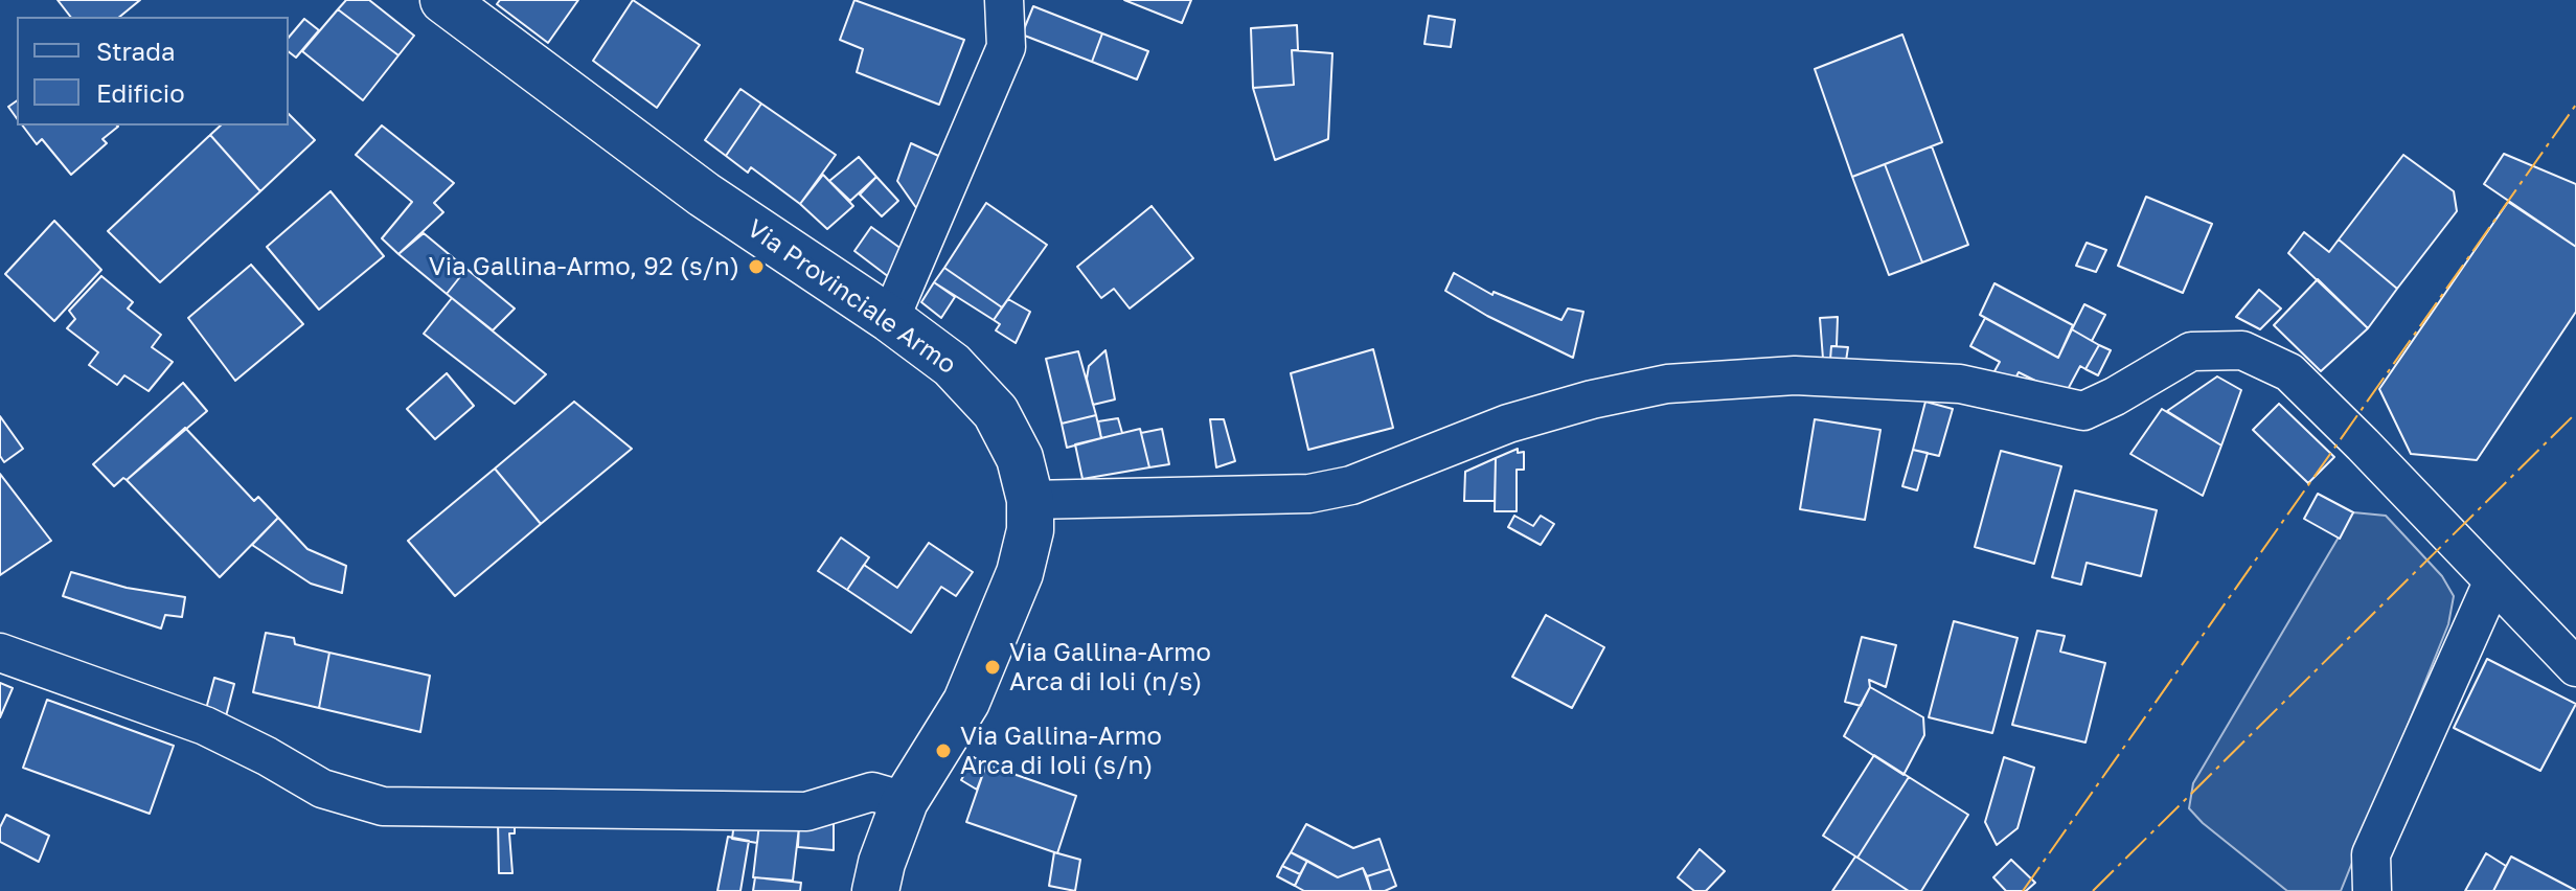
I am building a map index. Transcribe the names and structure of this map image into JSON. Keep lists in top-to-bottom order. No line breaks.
{"streets":{"street":["Via Provinciale Armo"]},"places":["Via Gallina-Armo, 92 (s/n)","Via Gallina-Armo Arca di Ioli (n/s)","Via Gallina-Armo Arca di Ioli (s/n)"],"legend":["Strada","Edificio"]}
